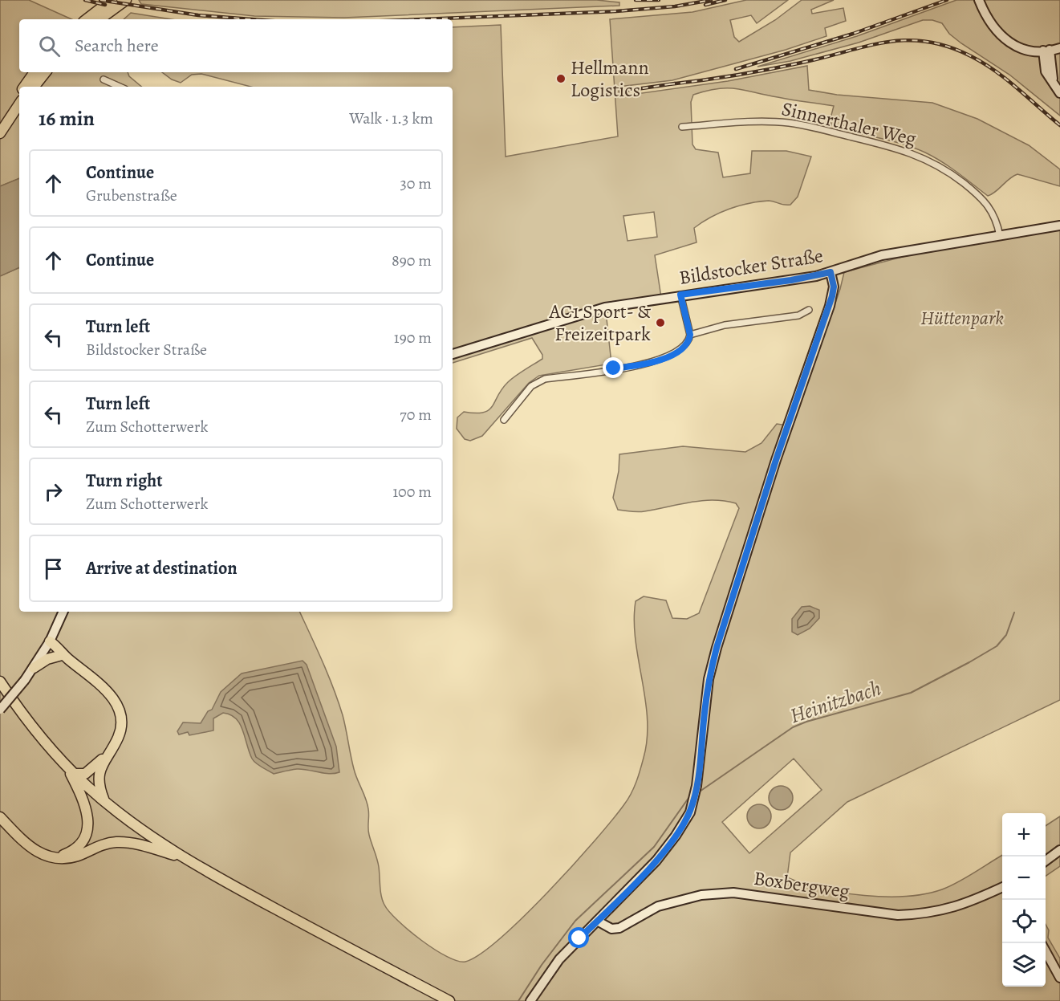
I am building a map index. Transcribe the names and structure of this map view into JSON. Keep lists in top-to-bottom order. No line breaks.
{"streets":{"street":["Sinnerthaler Weg","Bildstocker Straße","Boxbergweg"]},"crossings":[["Sinnerthaler Weg","Bildstocker Straße"]],"water":["Heinitzbach"],"parks":["Hüttenpark"],"places":["Hellmann Logistics","AC1 Sport- & Freizeitpark"],"page":{"search":"Search here","heading":["16 min","Walk · 1.3 km"],"list":[["Continue","Grubenstraße","30 m"],["Continue","890 m"],["Turn left","Bildstocker Straße","190 m"],["Turn left","Zum Schotterwerk","70 m"],["Turn right","Zum Schotterwerk","100 m"],"Arrive at destination"],"map_buttons":["+","−"]}}
